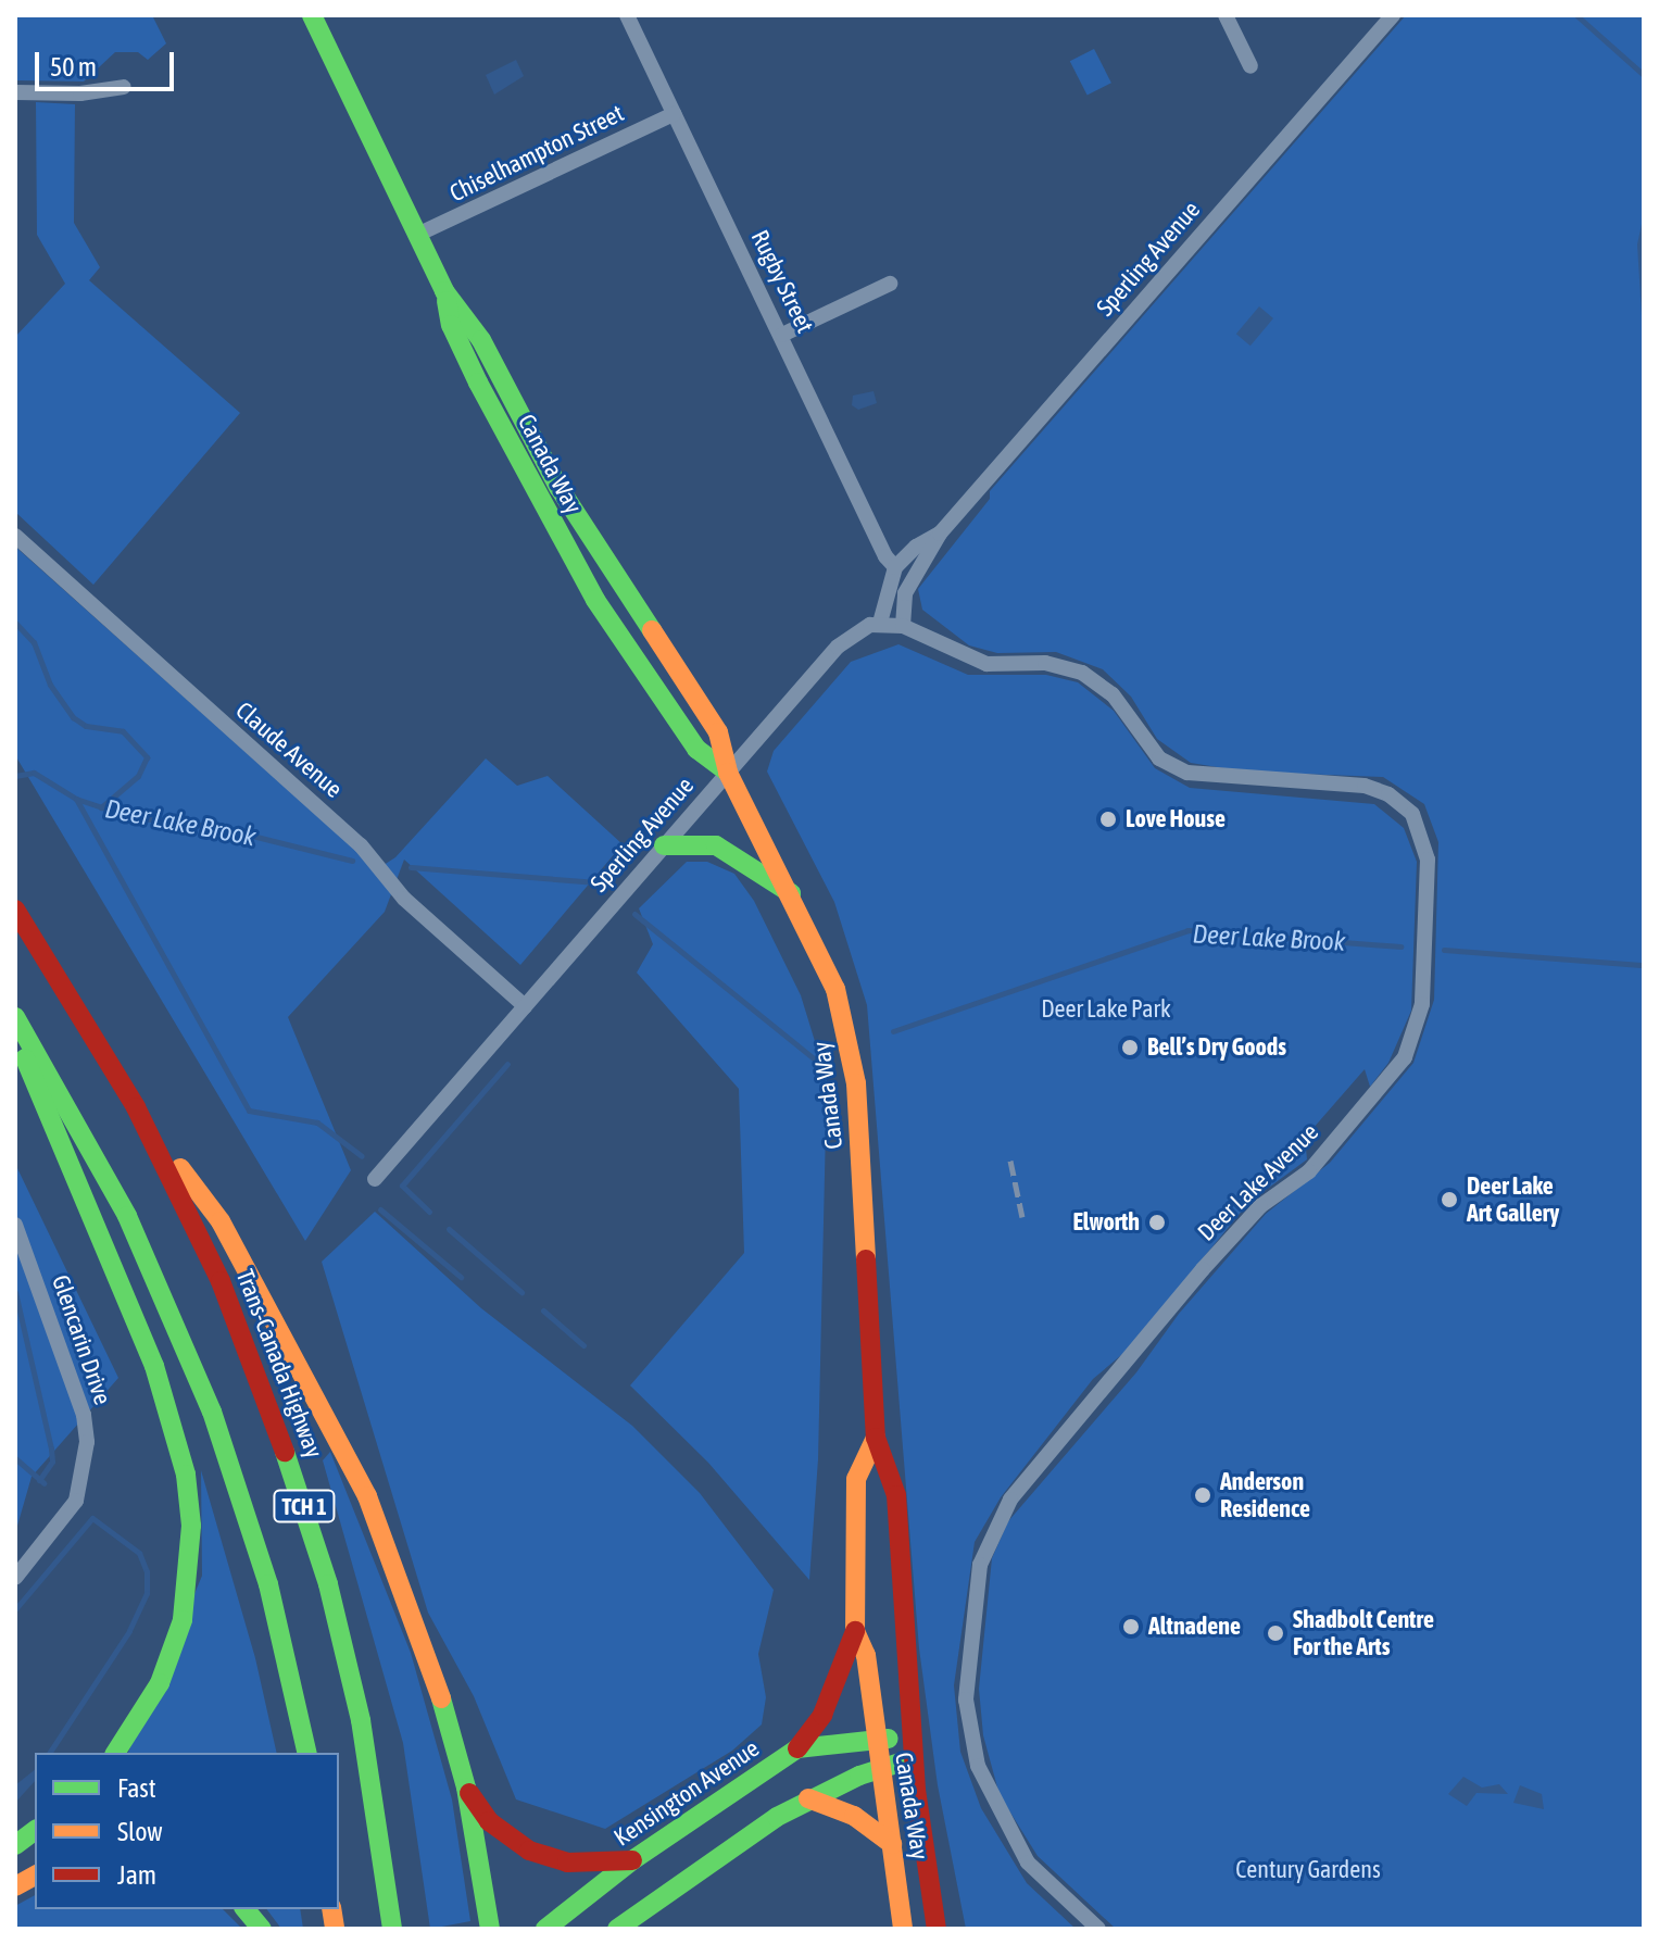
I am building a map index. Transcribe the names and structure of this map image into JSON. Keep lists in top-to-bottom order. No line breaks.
{"streets":{"main road":["Canada Way","Trans-Canada Highway","TCH 1","Kensington Avenue"],"street":["Chiselhampton Street","Sperling Avenue","Rugby Street","Claude Avenue","Deer Lake Avenue","Glencarin Drive"]},"crossings":[["Chiselhampton Street","Rugby Street"],["Chiselhampton Street","Canada Way"],["Sperling Avenue","Rugby Street"],["Sperling Avenue","Canada Way"],["Sperling Avenue","Claude Avenue"],["Sperling Avenue","Deer Lake Avenue"],["Canada Way","Kensington Avenue"]],"water":["Deer Lake Brook"],"parks":["Deer Lake Park","Century Gardens"],"places":["Love House","Bell’s Dry Goods","Deer Lake Art Gallery","Elworth","Anderson Residence","Altnadene","Shadbolt Centre For the Arts"],"legend":["Fast","Slow","Jam"],"scale_bar":"50 m"}
